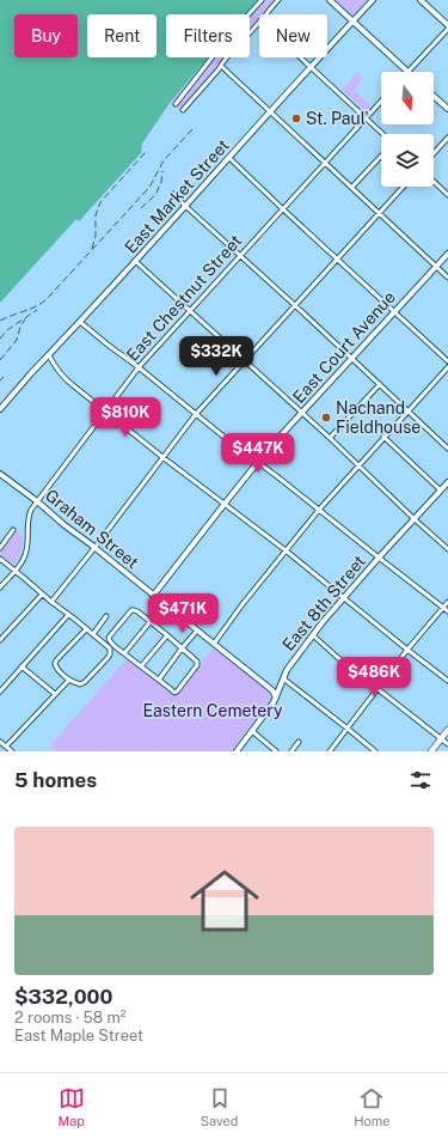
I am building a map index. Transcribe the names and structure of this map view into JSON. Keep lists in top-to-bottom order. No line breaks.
{"streets":{"street":["East Market Street","East Chestnut Street","East Court Avenue","Graham Street","East 8th Street"]},"crossings":[["East Chestnut Street","Graham Street"],["East Court Avenue","Graham Street"],["Graham Street","East 8th Street"]],"parks":["Eastern Cemetery"],"places":["St. Paul'","Nachand Fieldhouse"],"north":"bottom","page":{"chip":["Buy","Rent","Filters","New"],"price":["$332K","$810K","$447K","$471K","$486K"],"heading":"5 homes","list":[{"name":"$332,000","note":"2 rooms · 58 m² · East Maple Street"}],"tabs":["Map","Saved","Home"]}}
